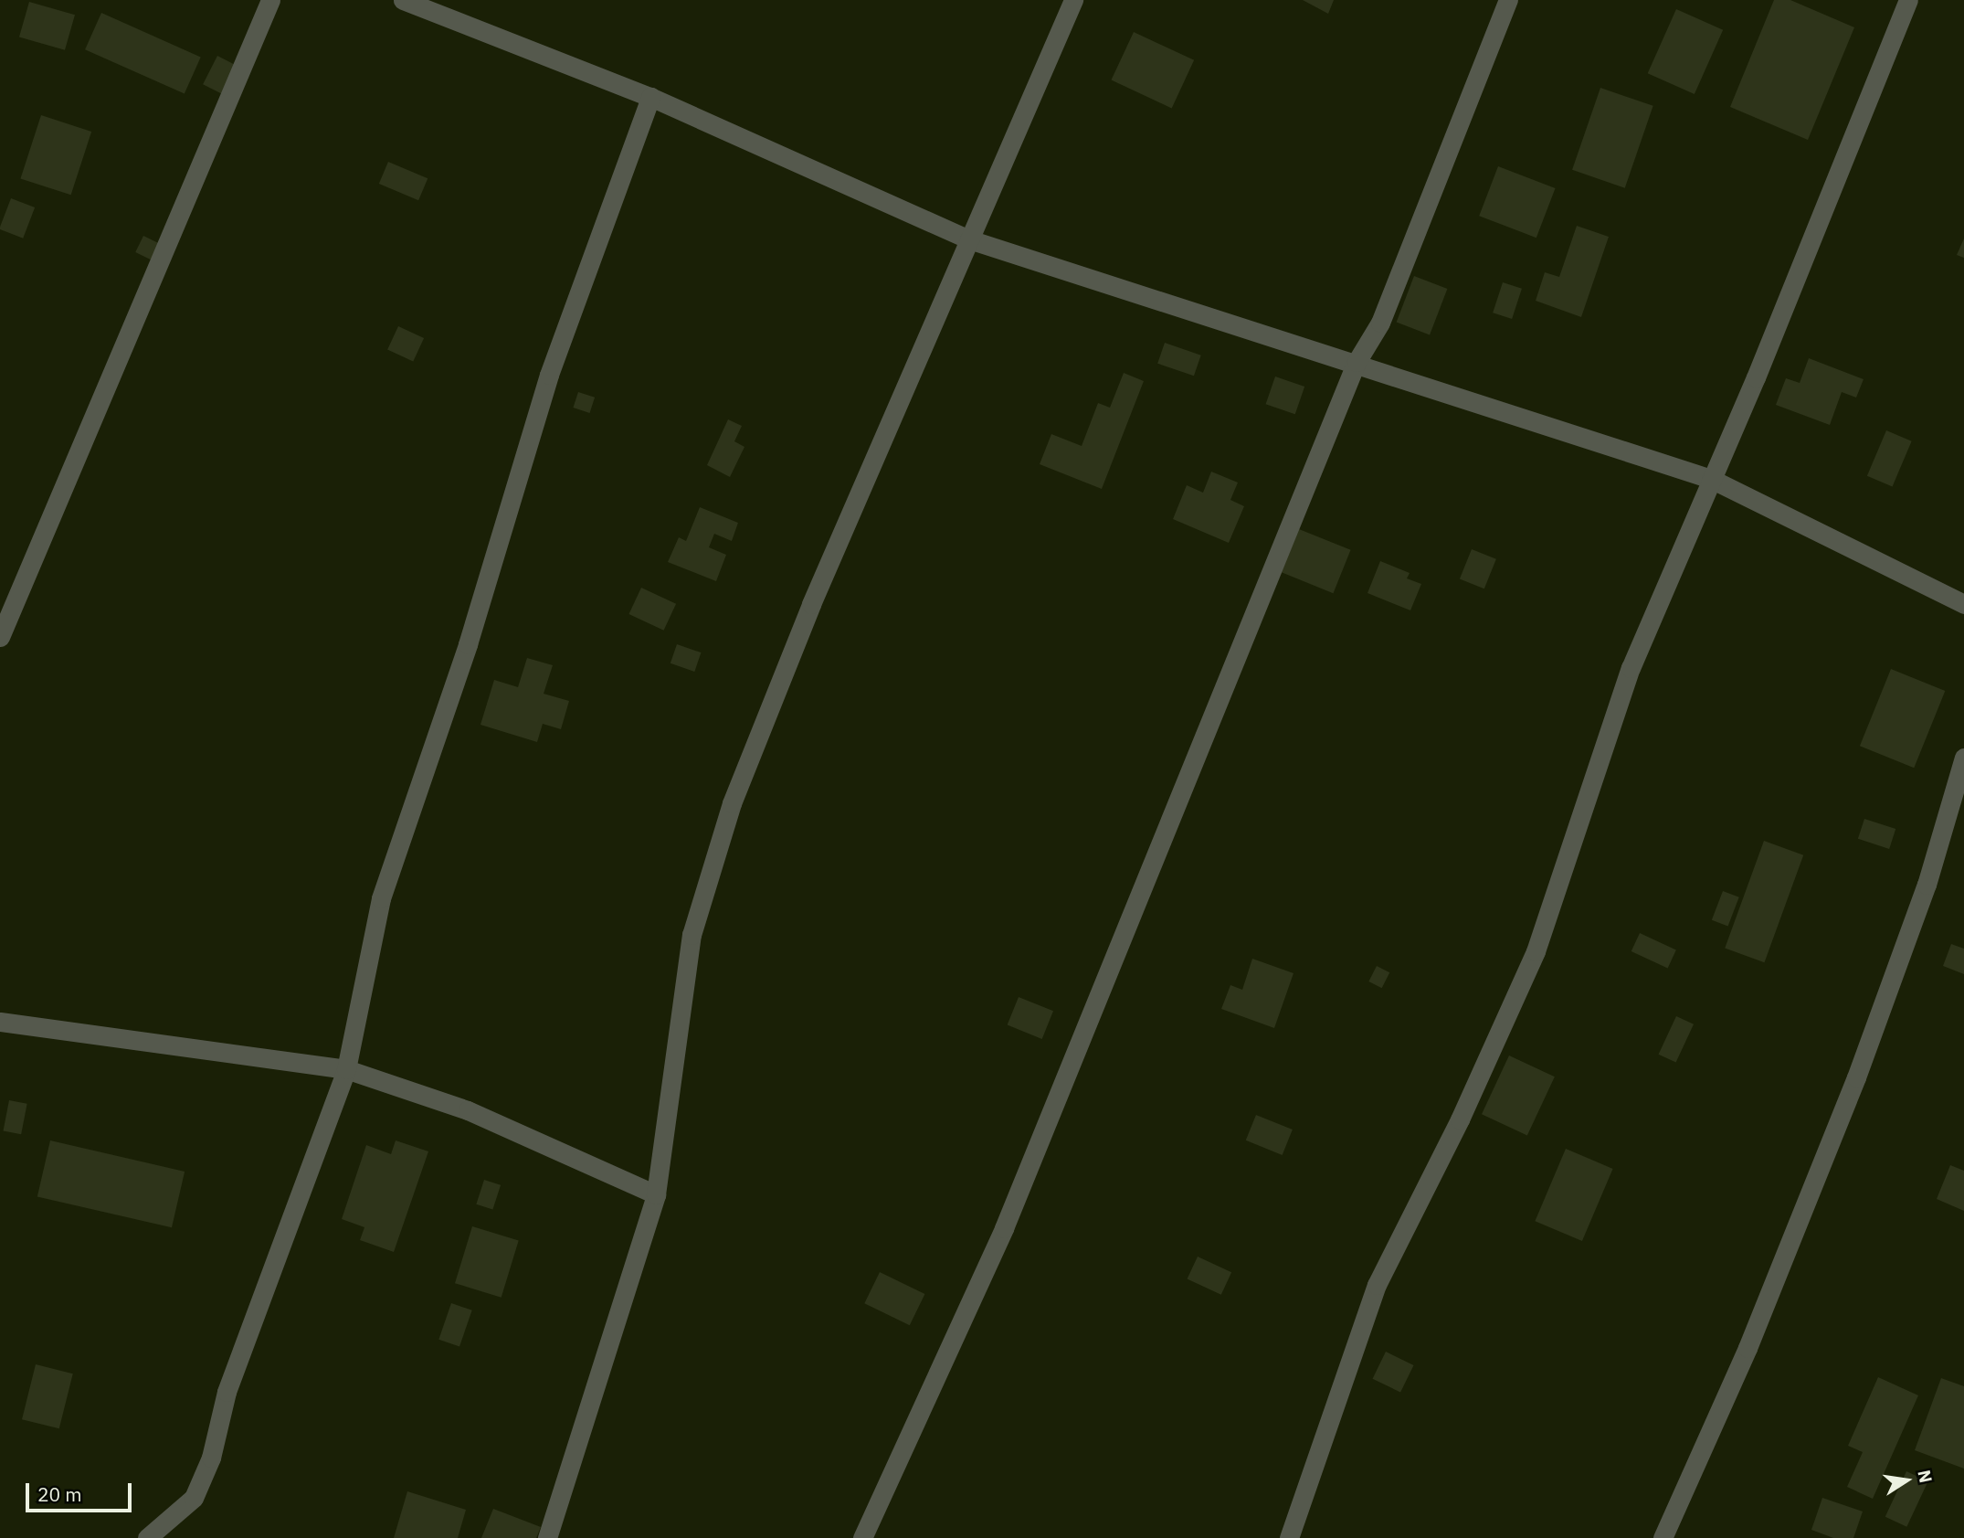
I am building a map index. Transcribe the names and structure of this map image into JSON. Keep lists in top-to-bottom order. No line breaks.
{"scale_bar":"20 m","north":"right"}
